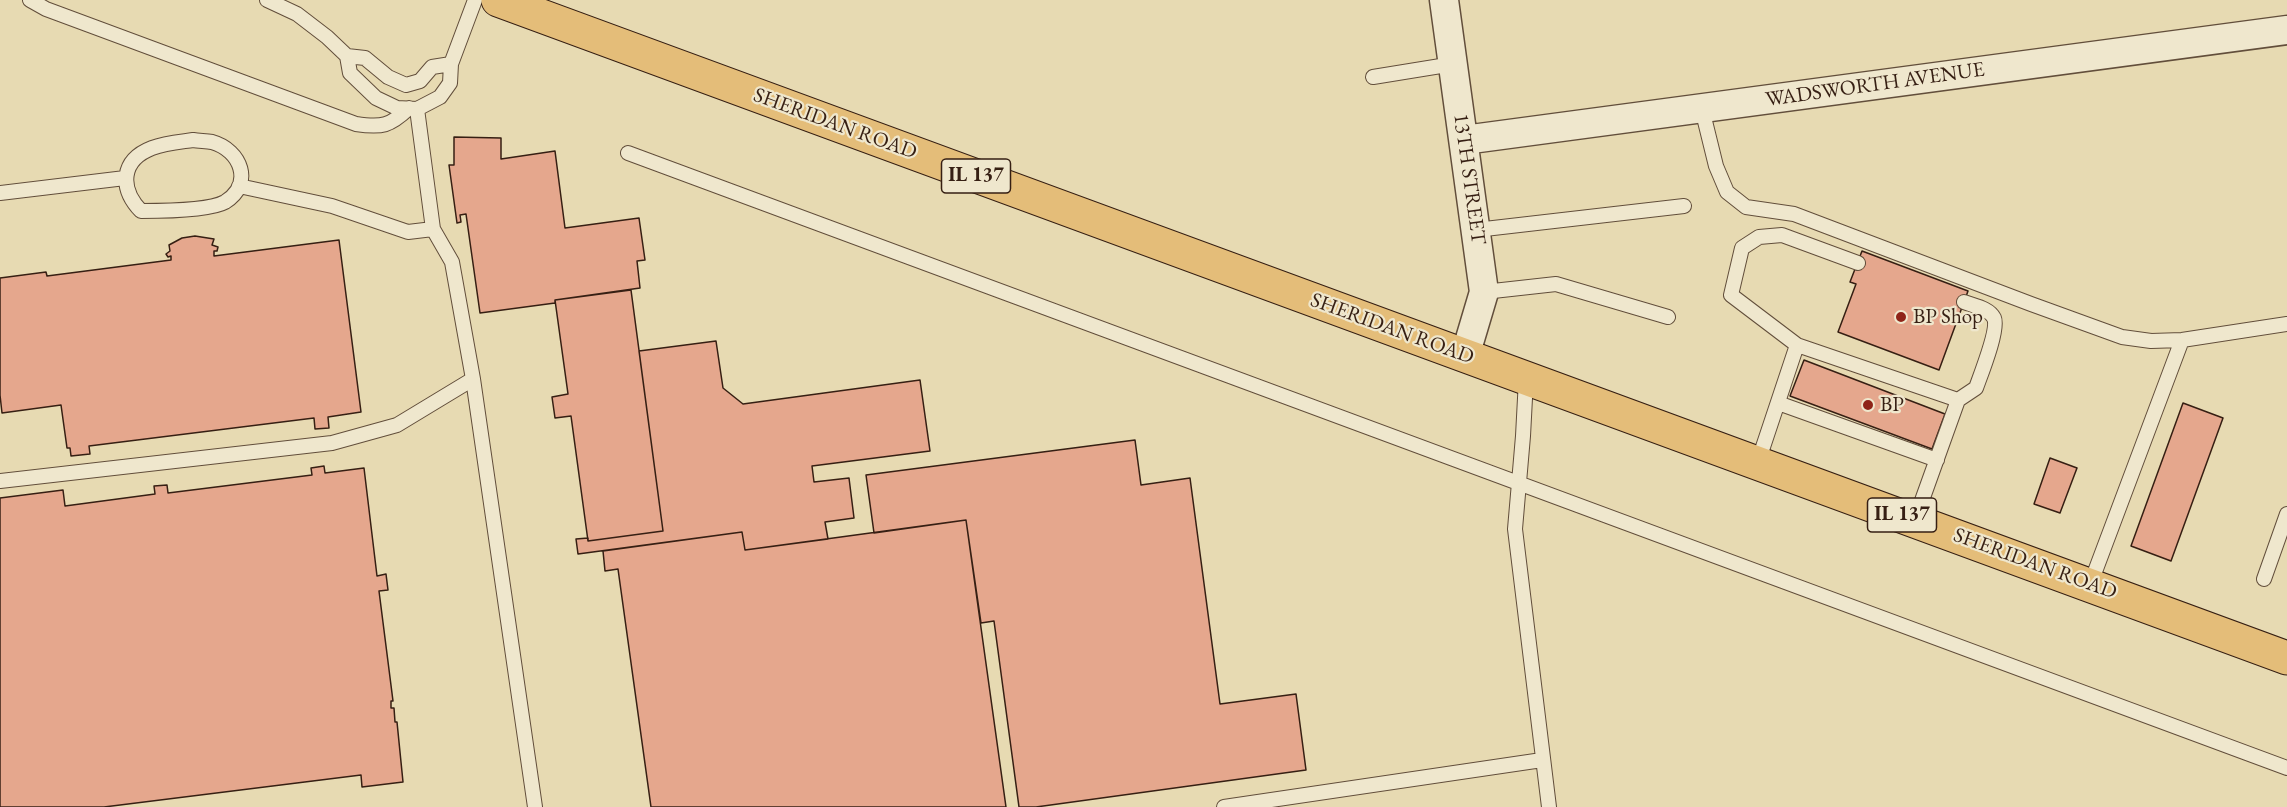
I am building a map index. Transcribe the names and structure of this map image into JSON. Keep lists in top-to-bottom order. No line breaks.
{"streets":{"highway":["SHERIDAN ROAD","IL 137"],"street":["WADSWORTH AVENUE","13TH STREET"]},"crossings":[["WADSWORTH AVENUE","13TH STREET"],["SHERIDAN ROAD","13TH STREET"]],"places":["BP Shop","BP"]}
